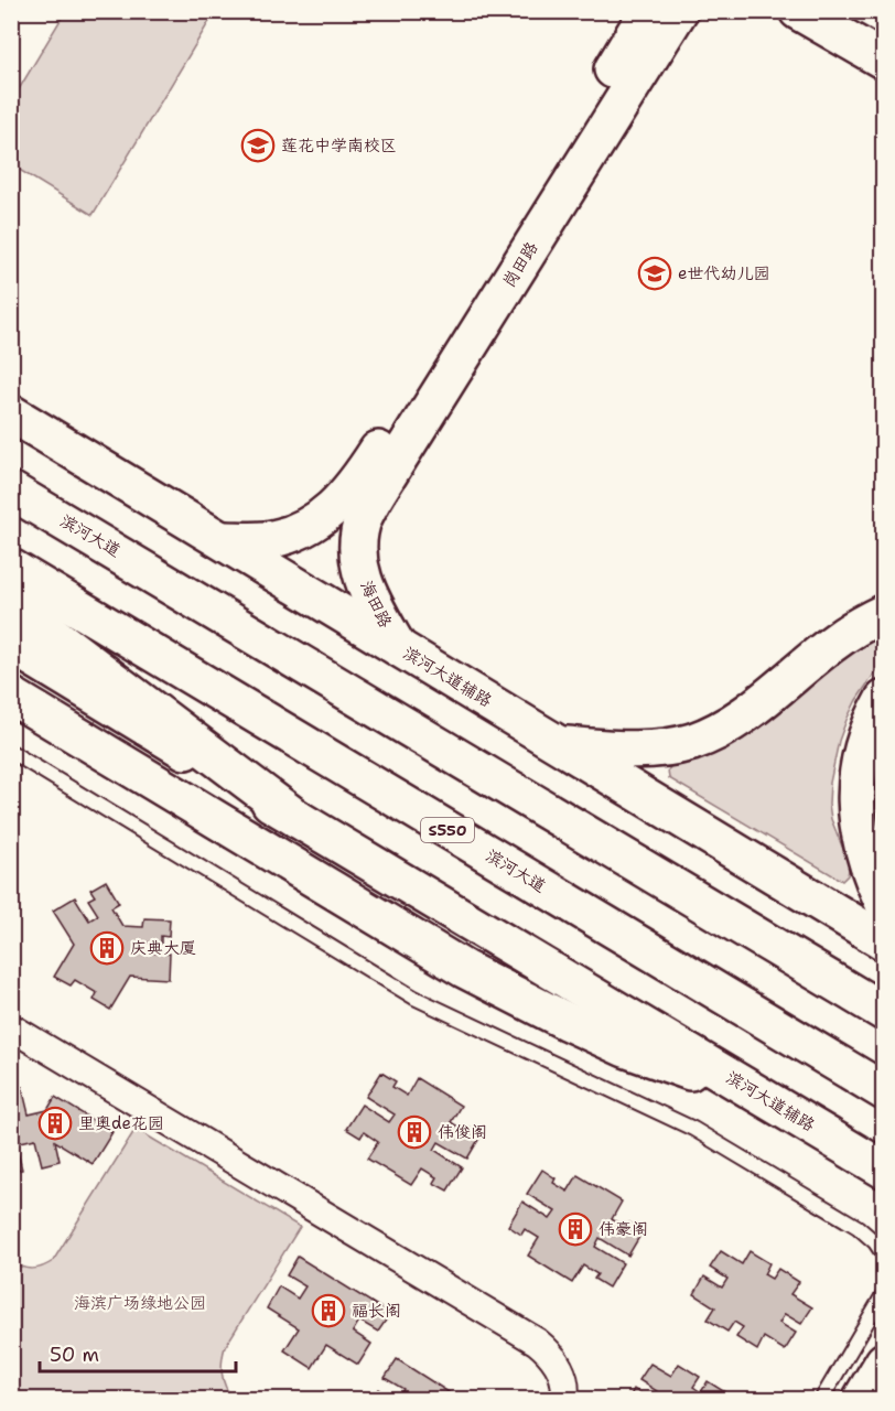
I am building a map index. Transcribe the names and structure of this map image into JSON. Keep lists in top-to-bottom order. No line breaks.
{"streets":{"main road":["岗田路","滨河大道","海田路","滨河大道辅路","S550"]},"crossings":[["岗田路","海田路"],["海田路","滨河大道辅路"]],"parks":["海滨广场绿地公园"],"places":{"school or university":["莲花中学南校区","e世代幼儿园"],"building":["庆典大厦","里奥de花园","伟俊阁","伟豪阁","福长阁"]},"scale_bar":"50 m"}
